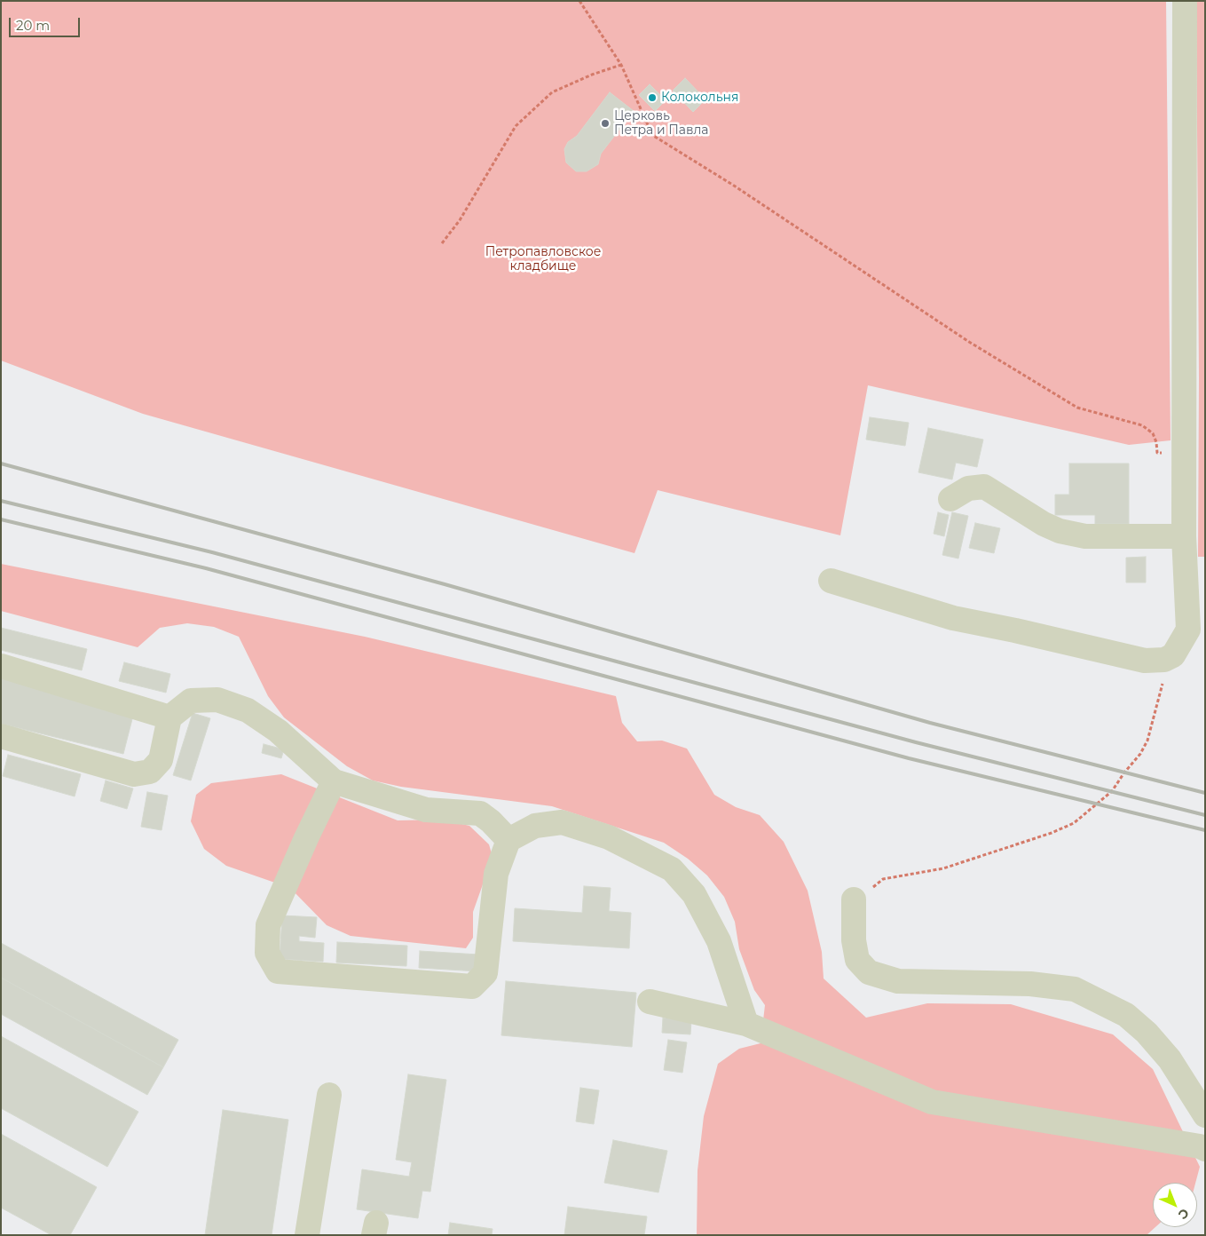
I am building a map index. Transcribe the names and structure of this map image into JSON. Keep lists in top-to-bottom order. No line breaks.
{"parks":["Петропавловское кладбище"],"places":["Колокольня","Церковь Петра и Павла"],"scale_bar":"20 m","north":"bottom right"}
